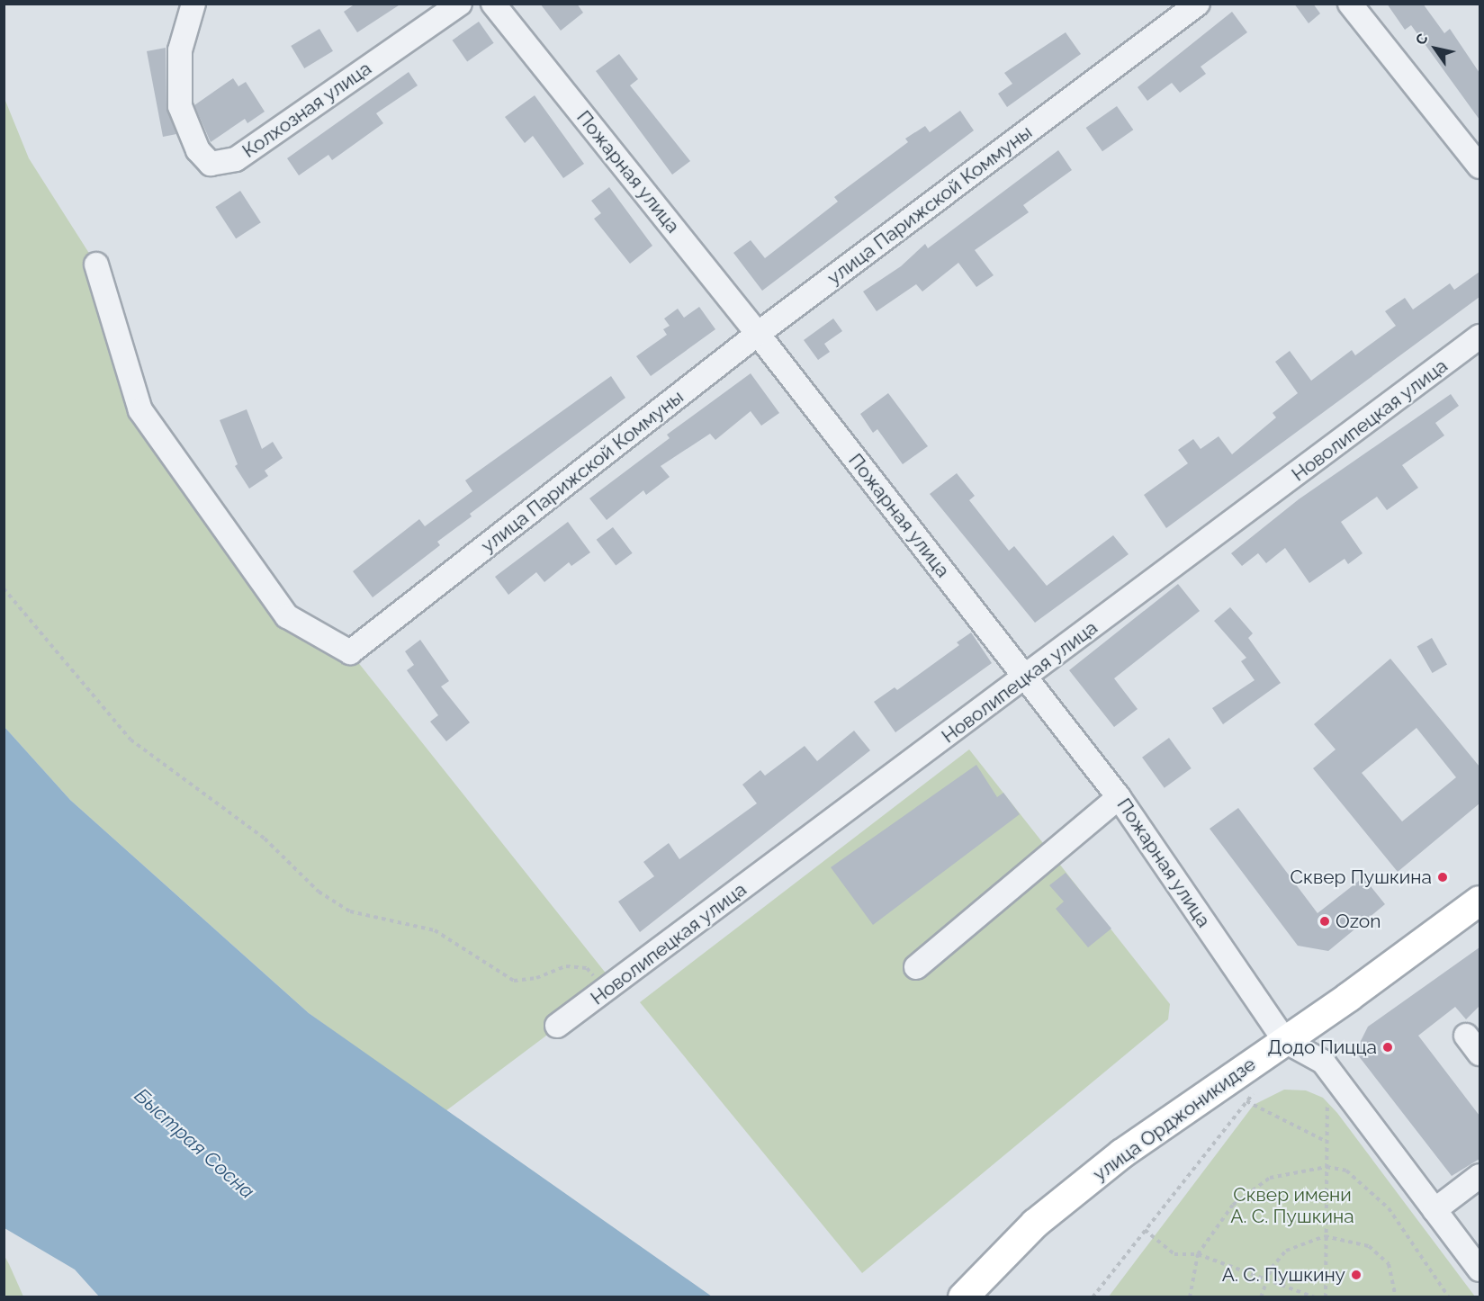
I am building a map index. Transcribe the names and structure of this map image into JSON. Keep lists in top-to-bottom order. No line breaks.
{"streets":{"main road":["улица Орджоникидзе"],"street":["Колхозная улица","Пожарная улица","улица Парижской Коммуны","Новолипецкая улица"]},"crossings":[["Пожарная улица","улица Парижской Коммуны"],["Пожарная улица","Новолипецкая улица"],["Пожарная улица","улица Орджоникидзе"]],"water":["Быстрая Сосна"],"parks":["Сквер имени А. С. Пушкина"],"places":["Сквер Пушкина","Ozon","Додо Пицца","А. С. Пушкину"],"north":"top left"}
